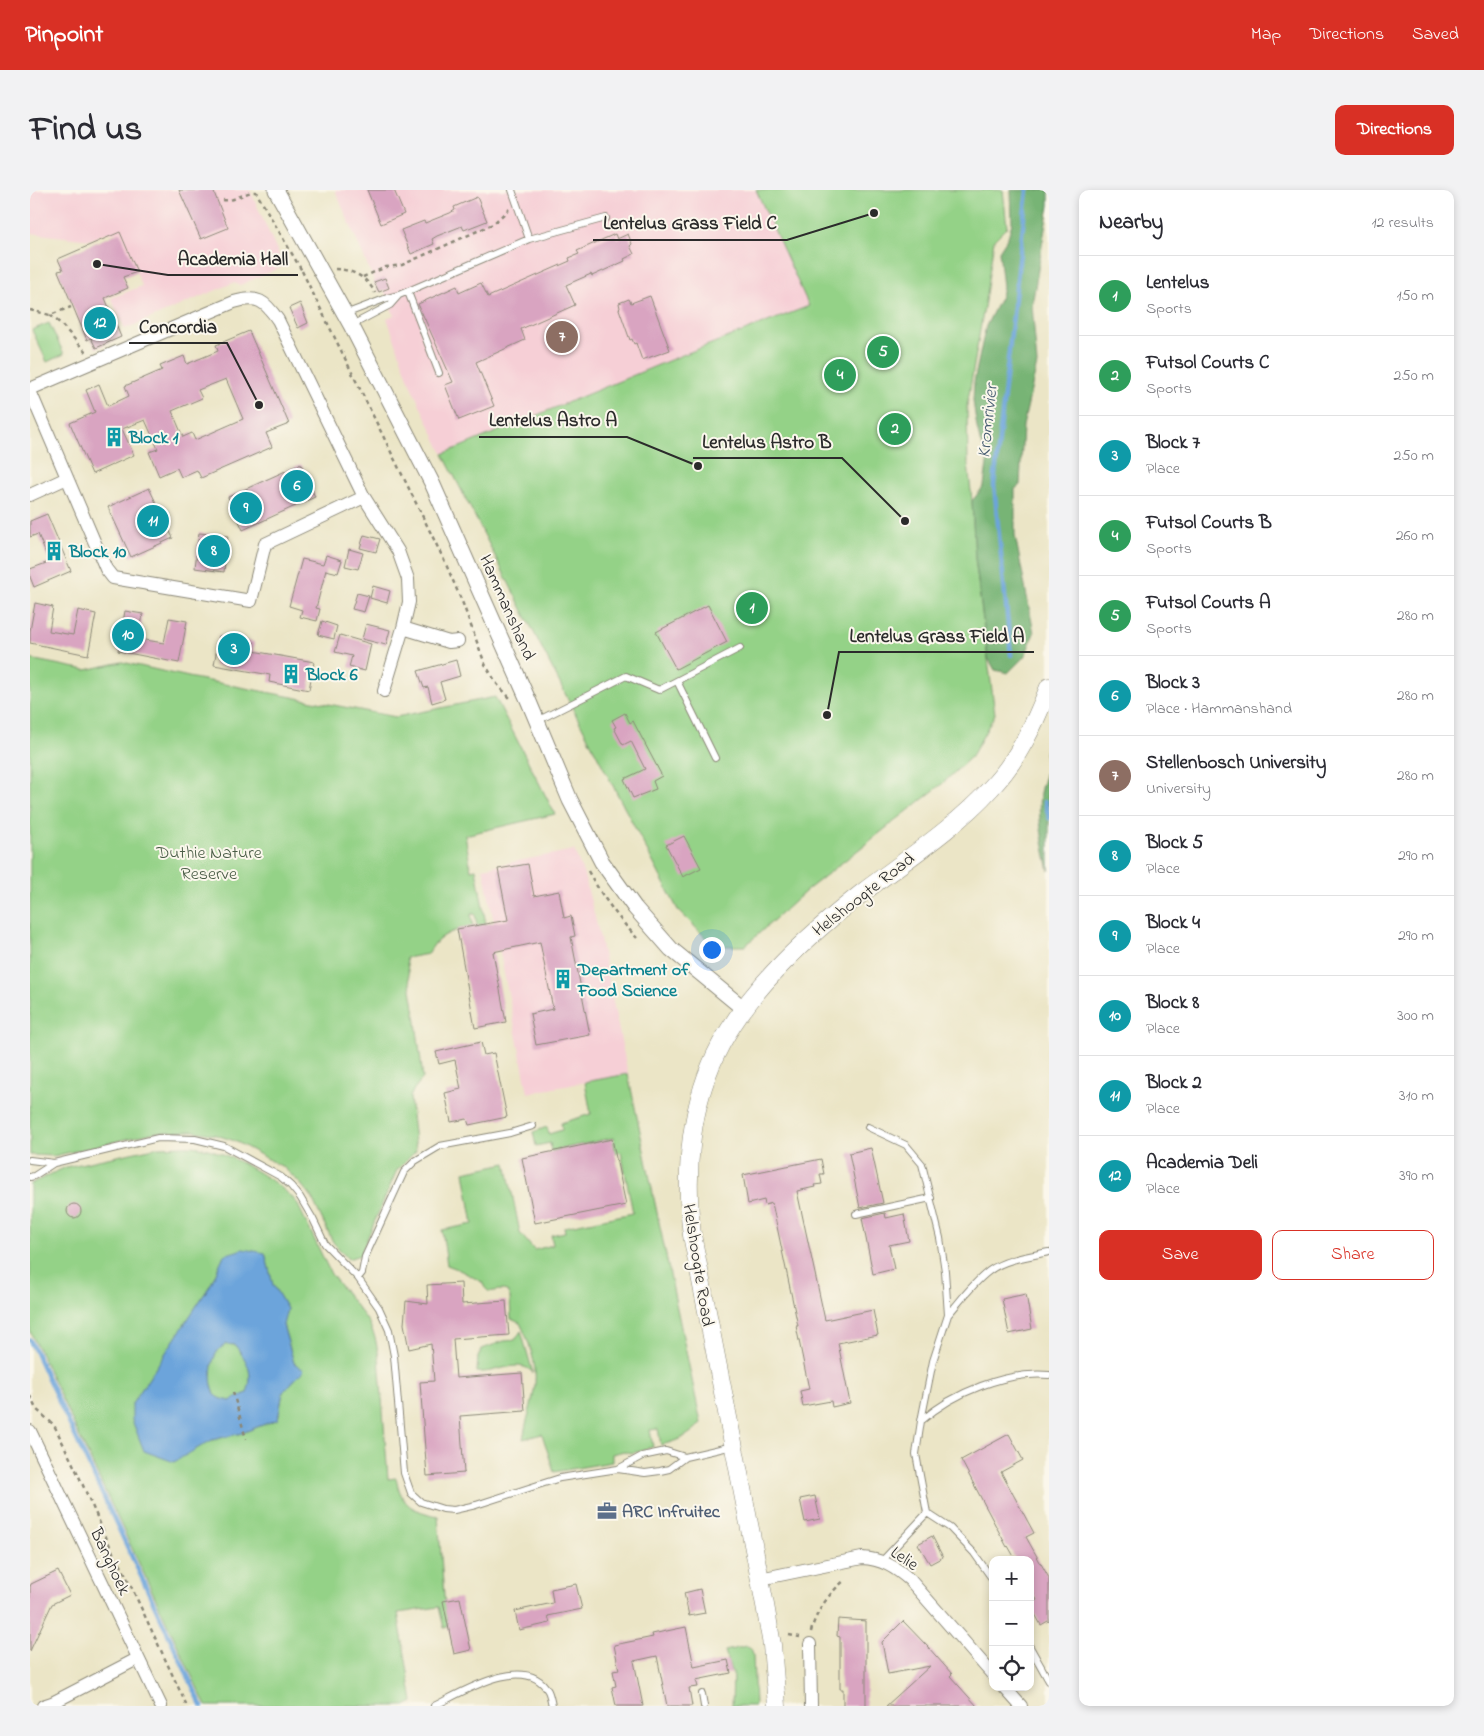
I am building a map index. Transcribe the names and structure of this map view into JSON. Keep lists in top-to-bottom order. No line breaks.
{"streets":{"main road":["Helshoogte Road"],"street":["Hammanshand","Lelie","Banghoek"]},"crossings":[["Hammanshand","Helshoogte Road"],["Helshoogte Road","Lelie"]],"water":["Kromrivier"],"parks":["Duthie Nature Reserve"],"places":{"other":["Lentelus Grass Field C","Academia Hall","Concordia","Lentelus Astro A","Lentelus Astro B","Lentelus Grass Field A"],"building":["Block 1","Block 10","Block 6","Department of Food Science"],"office":["ARC Infruitec"]},"page":{"header":"Pinpoint","nav":["Map","Directions","Saved"],"title":"Find us","buttons":["Directions",["Save","Share"]],"heading":["Nearby","12 results"],"list":[{"mark":"1","name":"Lentelus","note":"Sports","value":"150 m"},{"mark":"2","name":"Futsol Courts C","note":"Sports","value":"250 m"},{"mark":"3","name":"Block 7","note":"Place","value":"250 m"},{"mark":"4","name":"Futsol Courts B","note":"Sports","value":"260 m"},{"mark":"5","name":"Futsol Courts A","note":"Sports","value":"280 m"},{"mark":"6","name":"Block 3","note":"Place · Hammanshand","value":"280 m"},{"mark":"7","name":"Stellenbosch University","note":"University","value":"280 m"},{"mark":"8","name":"Block 5","note":"Place","value":"290 m"},{"mark":"9","name":"Block 4","note":"Place","value":"290 m"},{"mark":"10","name":"Block 8","note":"Place","value":"300 m"},{"mark":"11","name":"Block 2","note":"Place","value":"310 m"},{"mark":"12","name":"Academia Deli","note":"Place","value":"390 m"}],"pins":["12","7","5","4","2","6","9","11","8","1","10","3"],"map_buttons":["+","−"]}}
